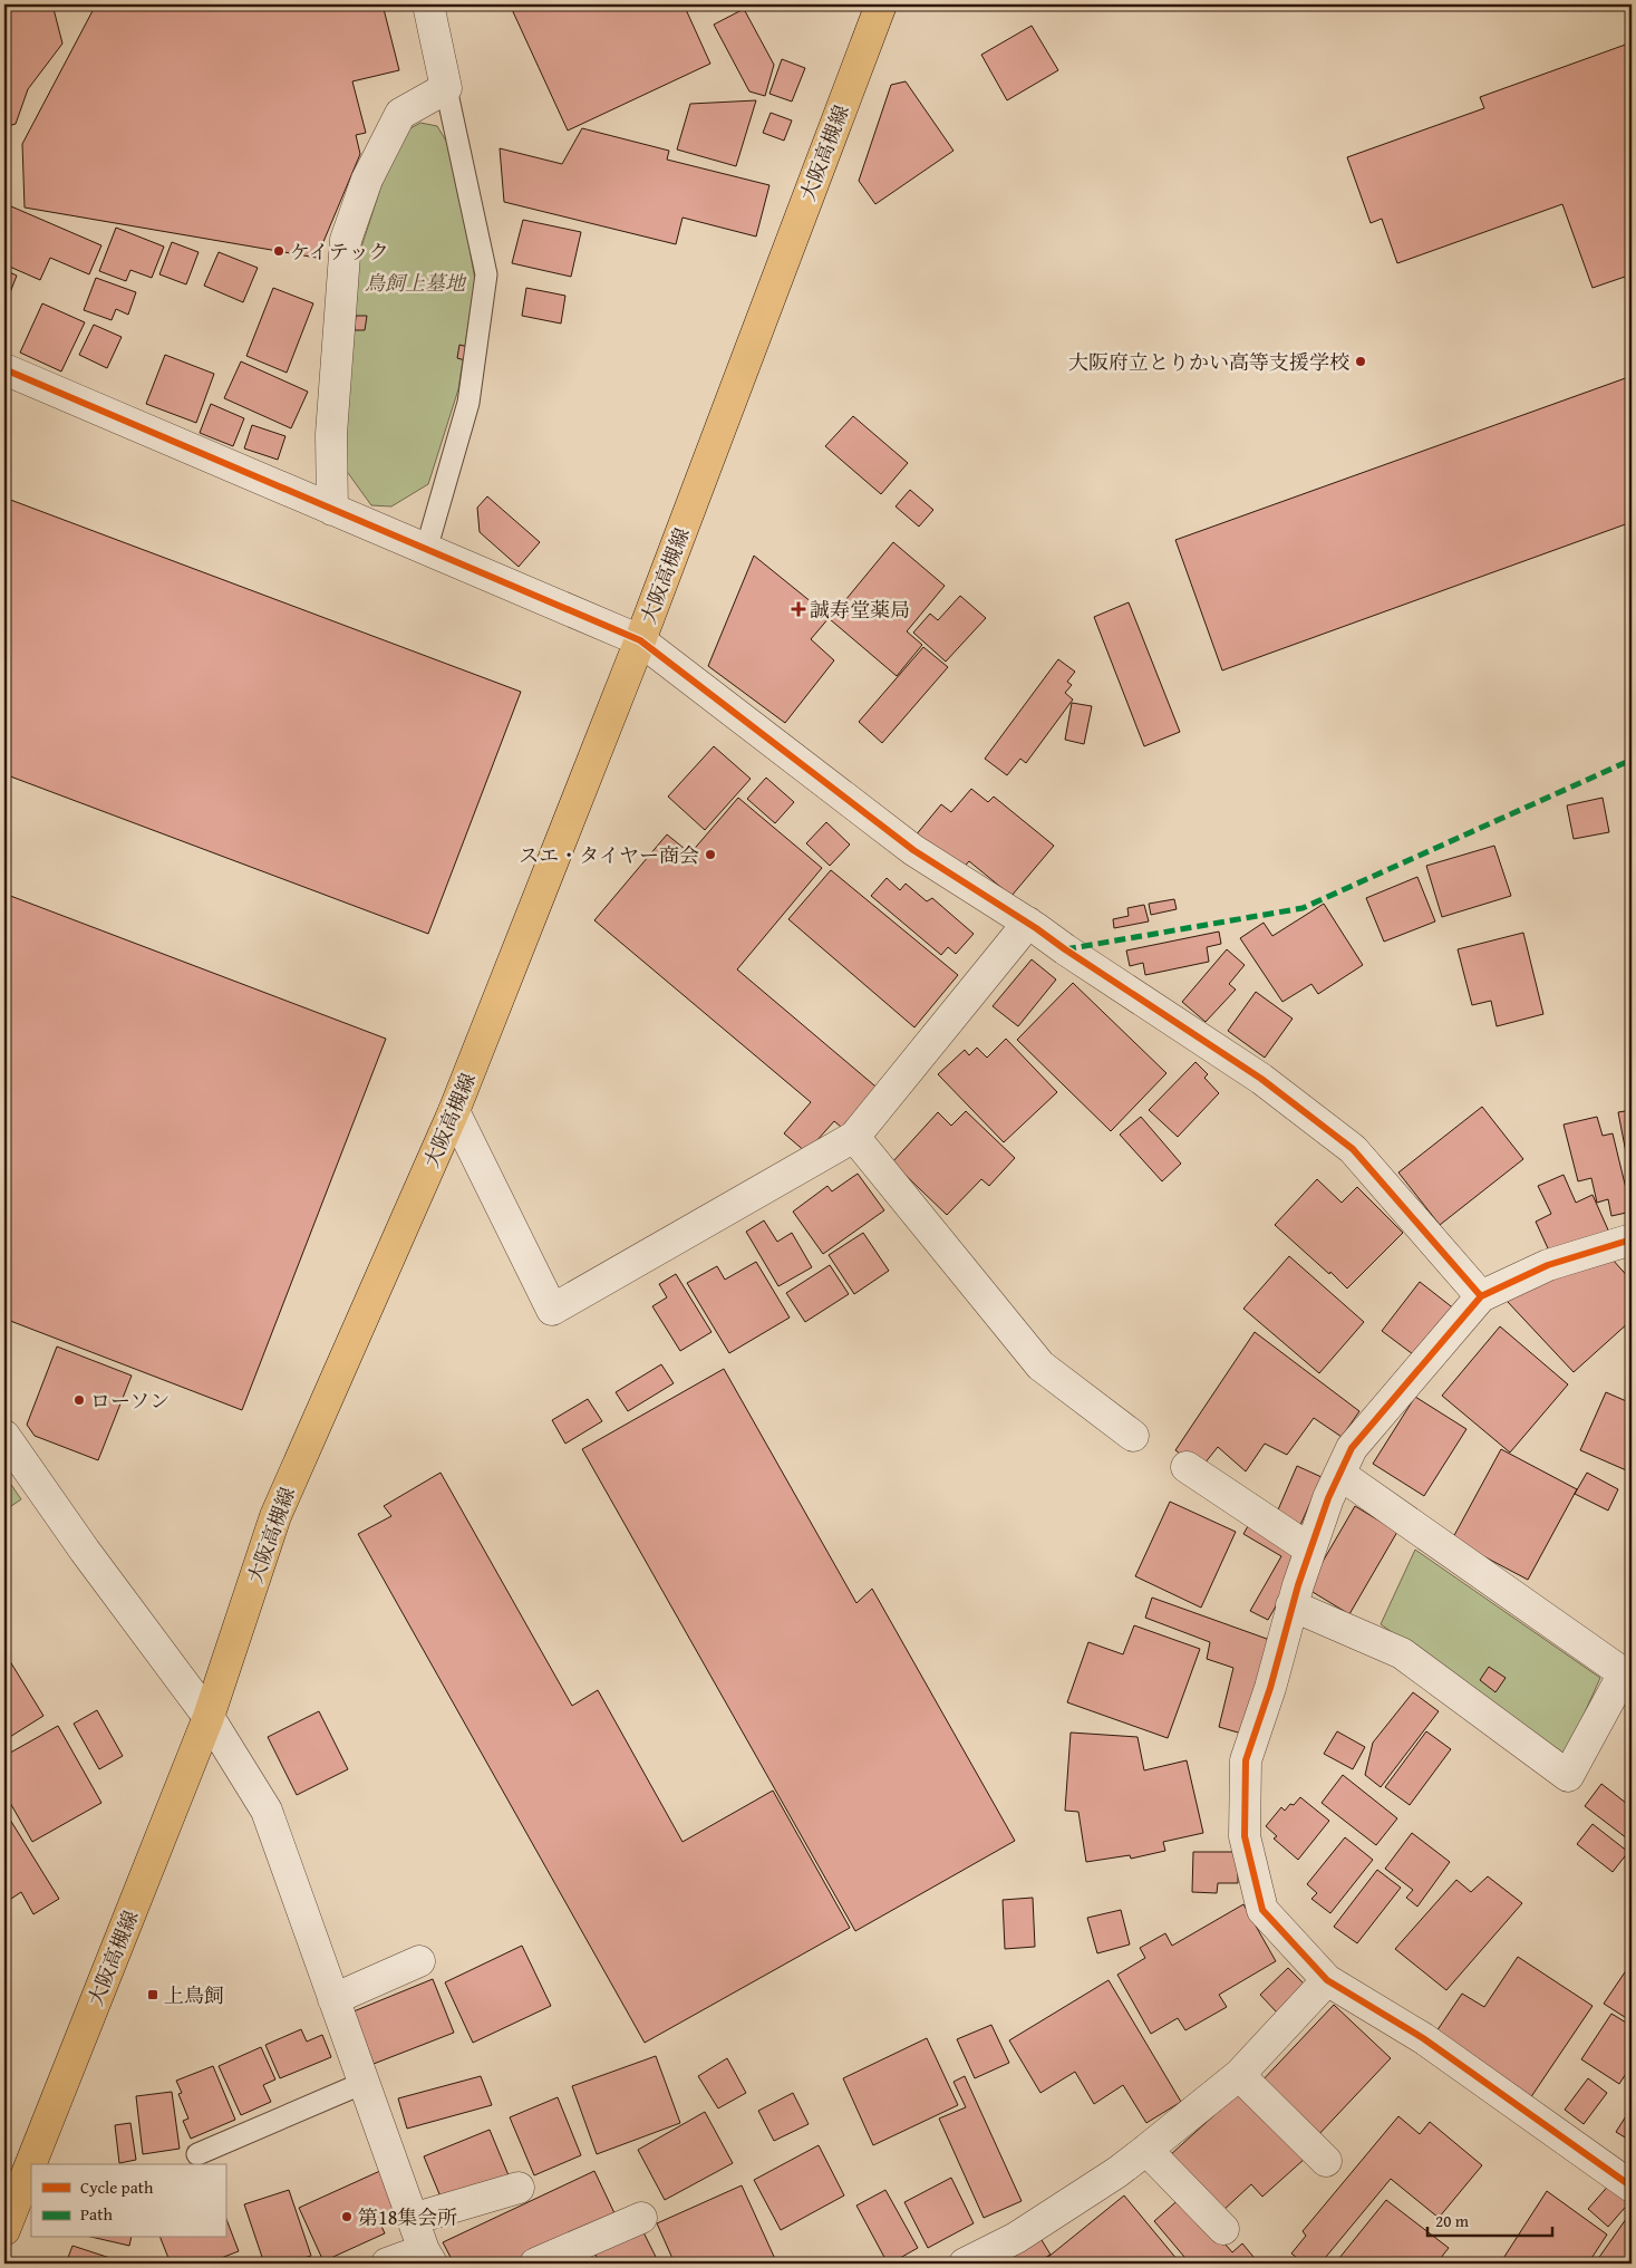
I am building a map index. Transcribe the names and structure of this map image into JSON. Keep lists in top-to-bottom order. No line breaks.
{"streets":{"main road":["大阪高槻線"]},"parks":["鳥飼上墓地"],"places":{"other":["ケイテック","大阪府立とりかい高等支援学校","スエ・タイヤー商会","ローソン","第18集会所"],"health":["誠寿堂薬局"],"transit":["上鳥飼"]},"legend":["Cycle path","Path"],"scale_bar":"20 m"}
